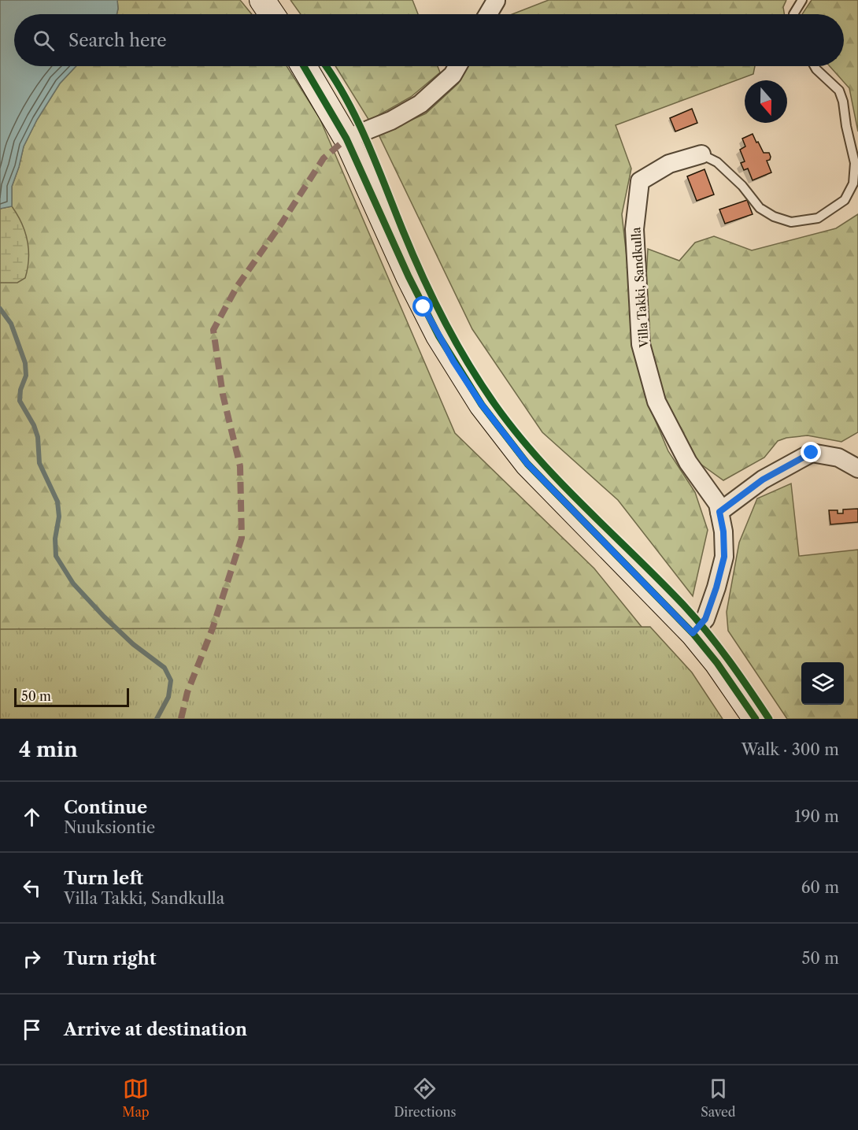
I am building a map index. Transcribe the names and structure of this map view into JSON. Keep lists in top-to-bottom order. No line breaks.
{"streets":{"street":["Villa Takki, Sandkulla"]},"scale_bar":"50 m","north":"bottom","page":{"search":"Search here","scale":"50 m","heading":["4 min","Walk · 300 m"],"list":[["Continue","Nuuksiontie","190 m"],["Turn left","Villa Takki, Sandkulla","60 m"],["Turn right","50 m"],"Arrive at destination"],"nav":["Map","Directions","Saved"]}}
